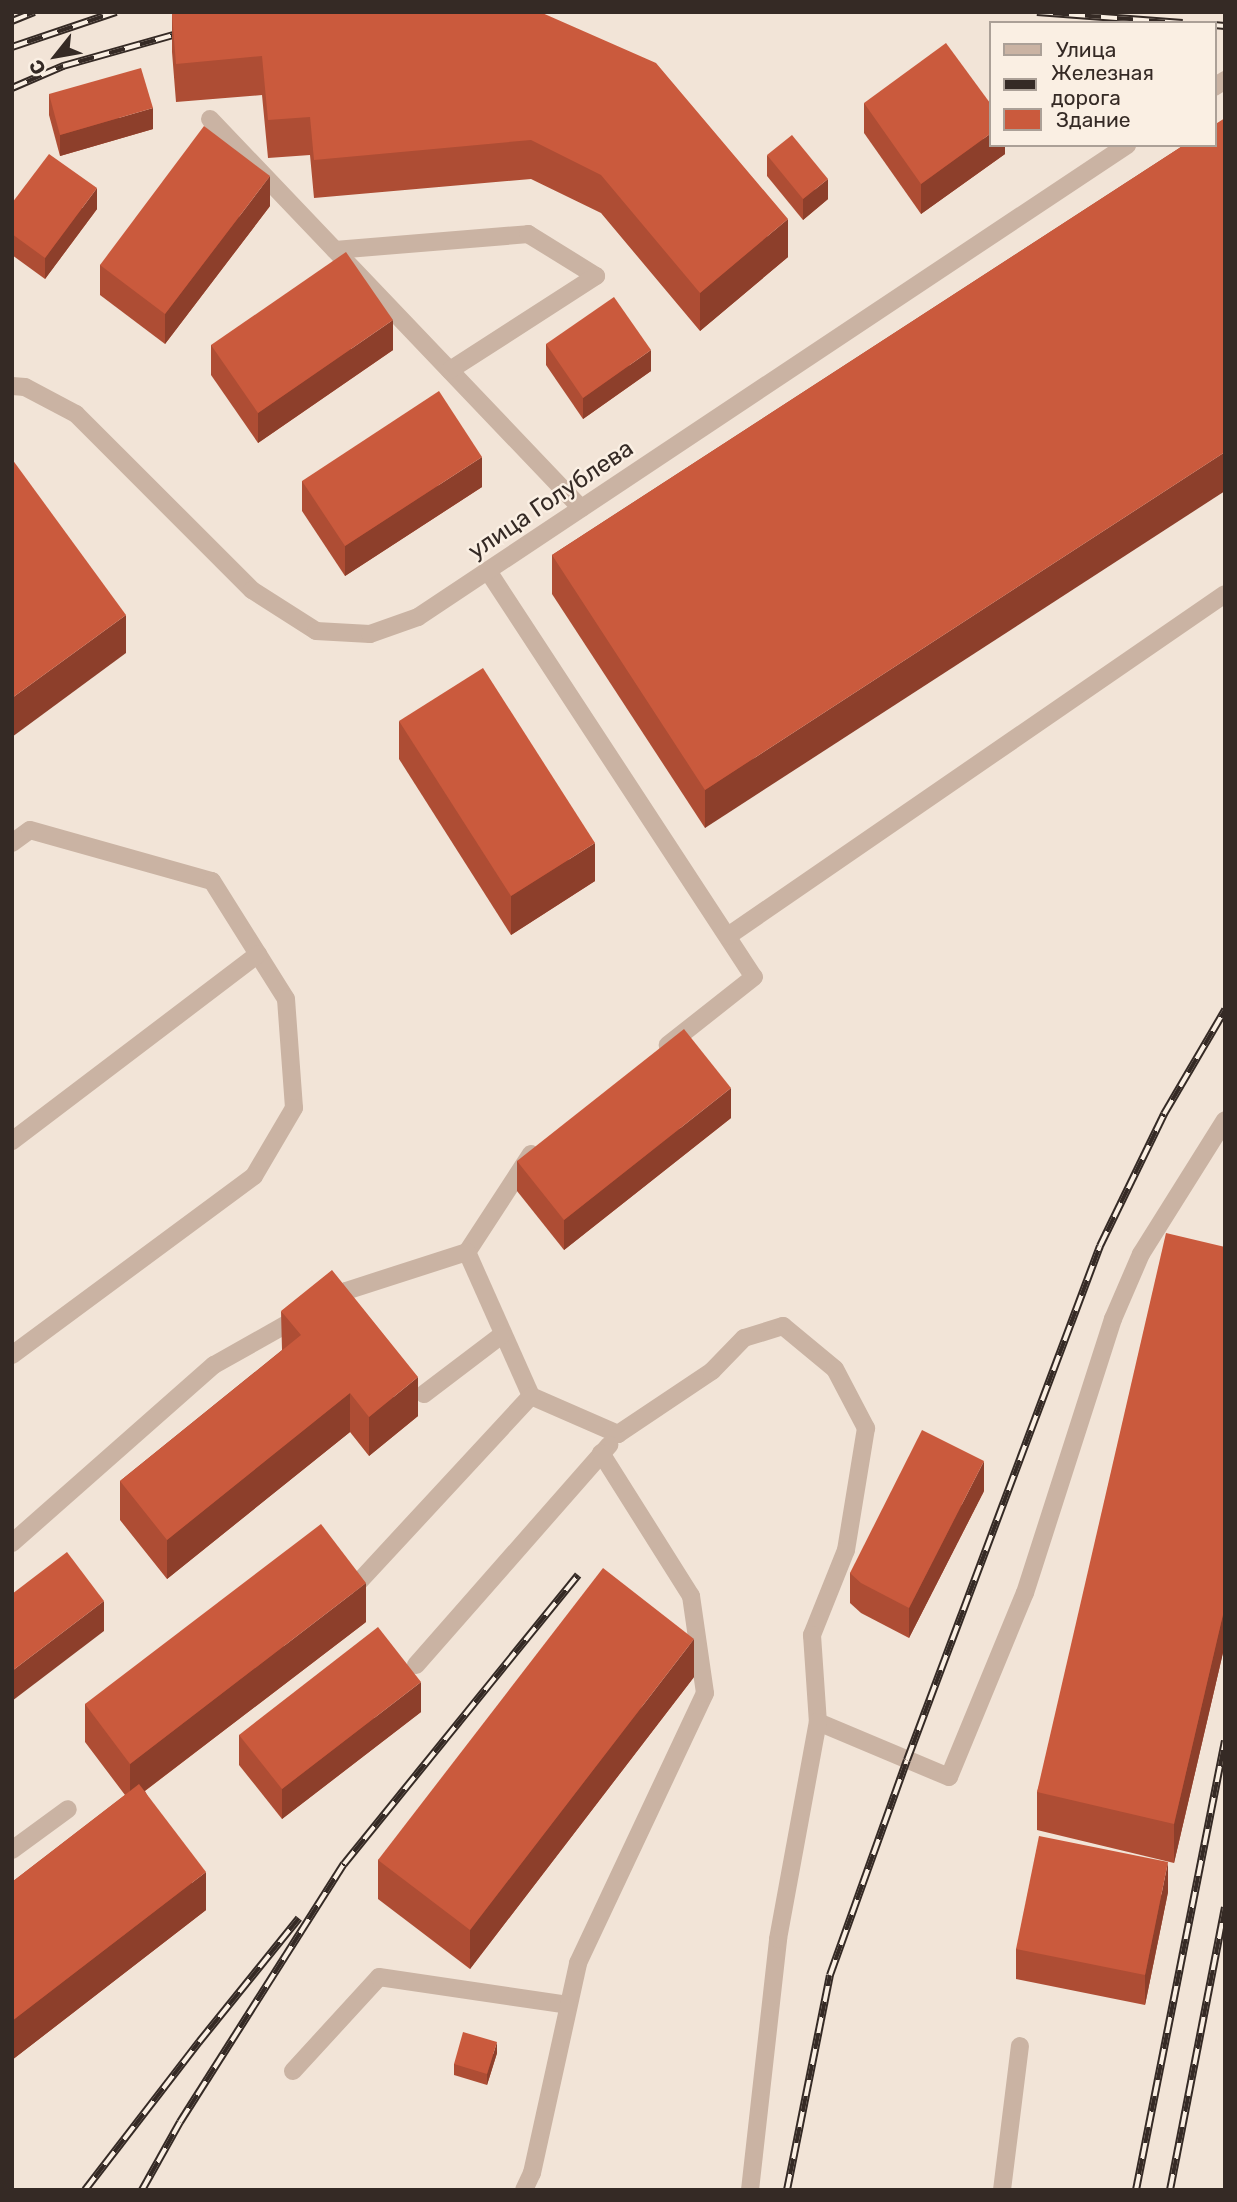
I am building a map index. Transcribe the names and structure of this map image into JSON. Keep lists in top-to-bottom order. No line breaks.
{"streets":{"street":["улица Голублева"]},"legend":["Улица","Железная дорога","Здание"],"north":"bottom left"}
